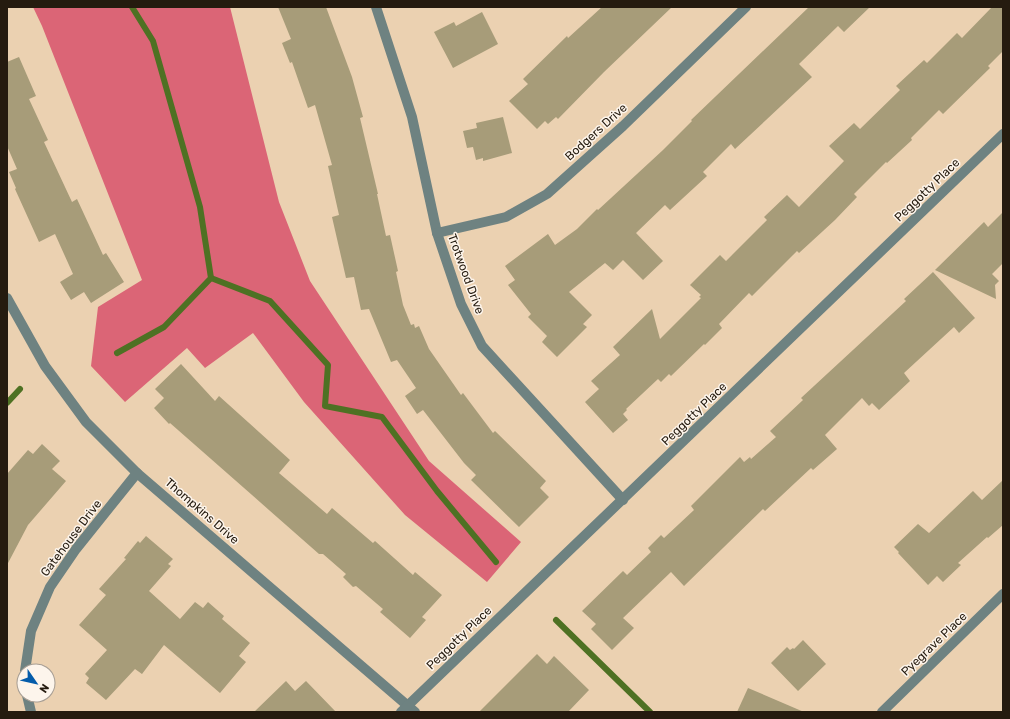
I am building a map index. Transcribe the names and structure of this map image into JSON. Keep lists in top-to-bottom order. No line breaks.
{"streets":{"street":["Bodgers Drive","Peggotty Place","Trotwood Drive","Thompkins Drive","Gatehouse Drive","Pyegrave Place"]},"crossings":[["Bodgers Drive","Trotwood Drive"],["Peggotty Place","Trotwood Drive"],["Peggotty Place","Thompkins Drive"],["Thompkins Drive","Gatehouse Drive"]],"north":"bottom right"}
